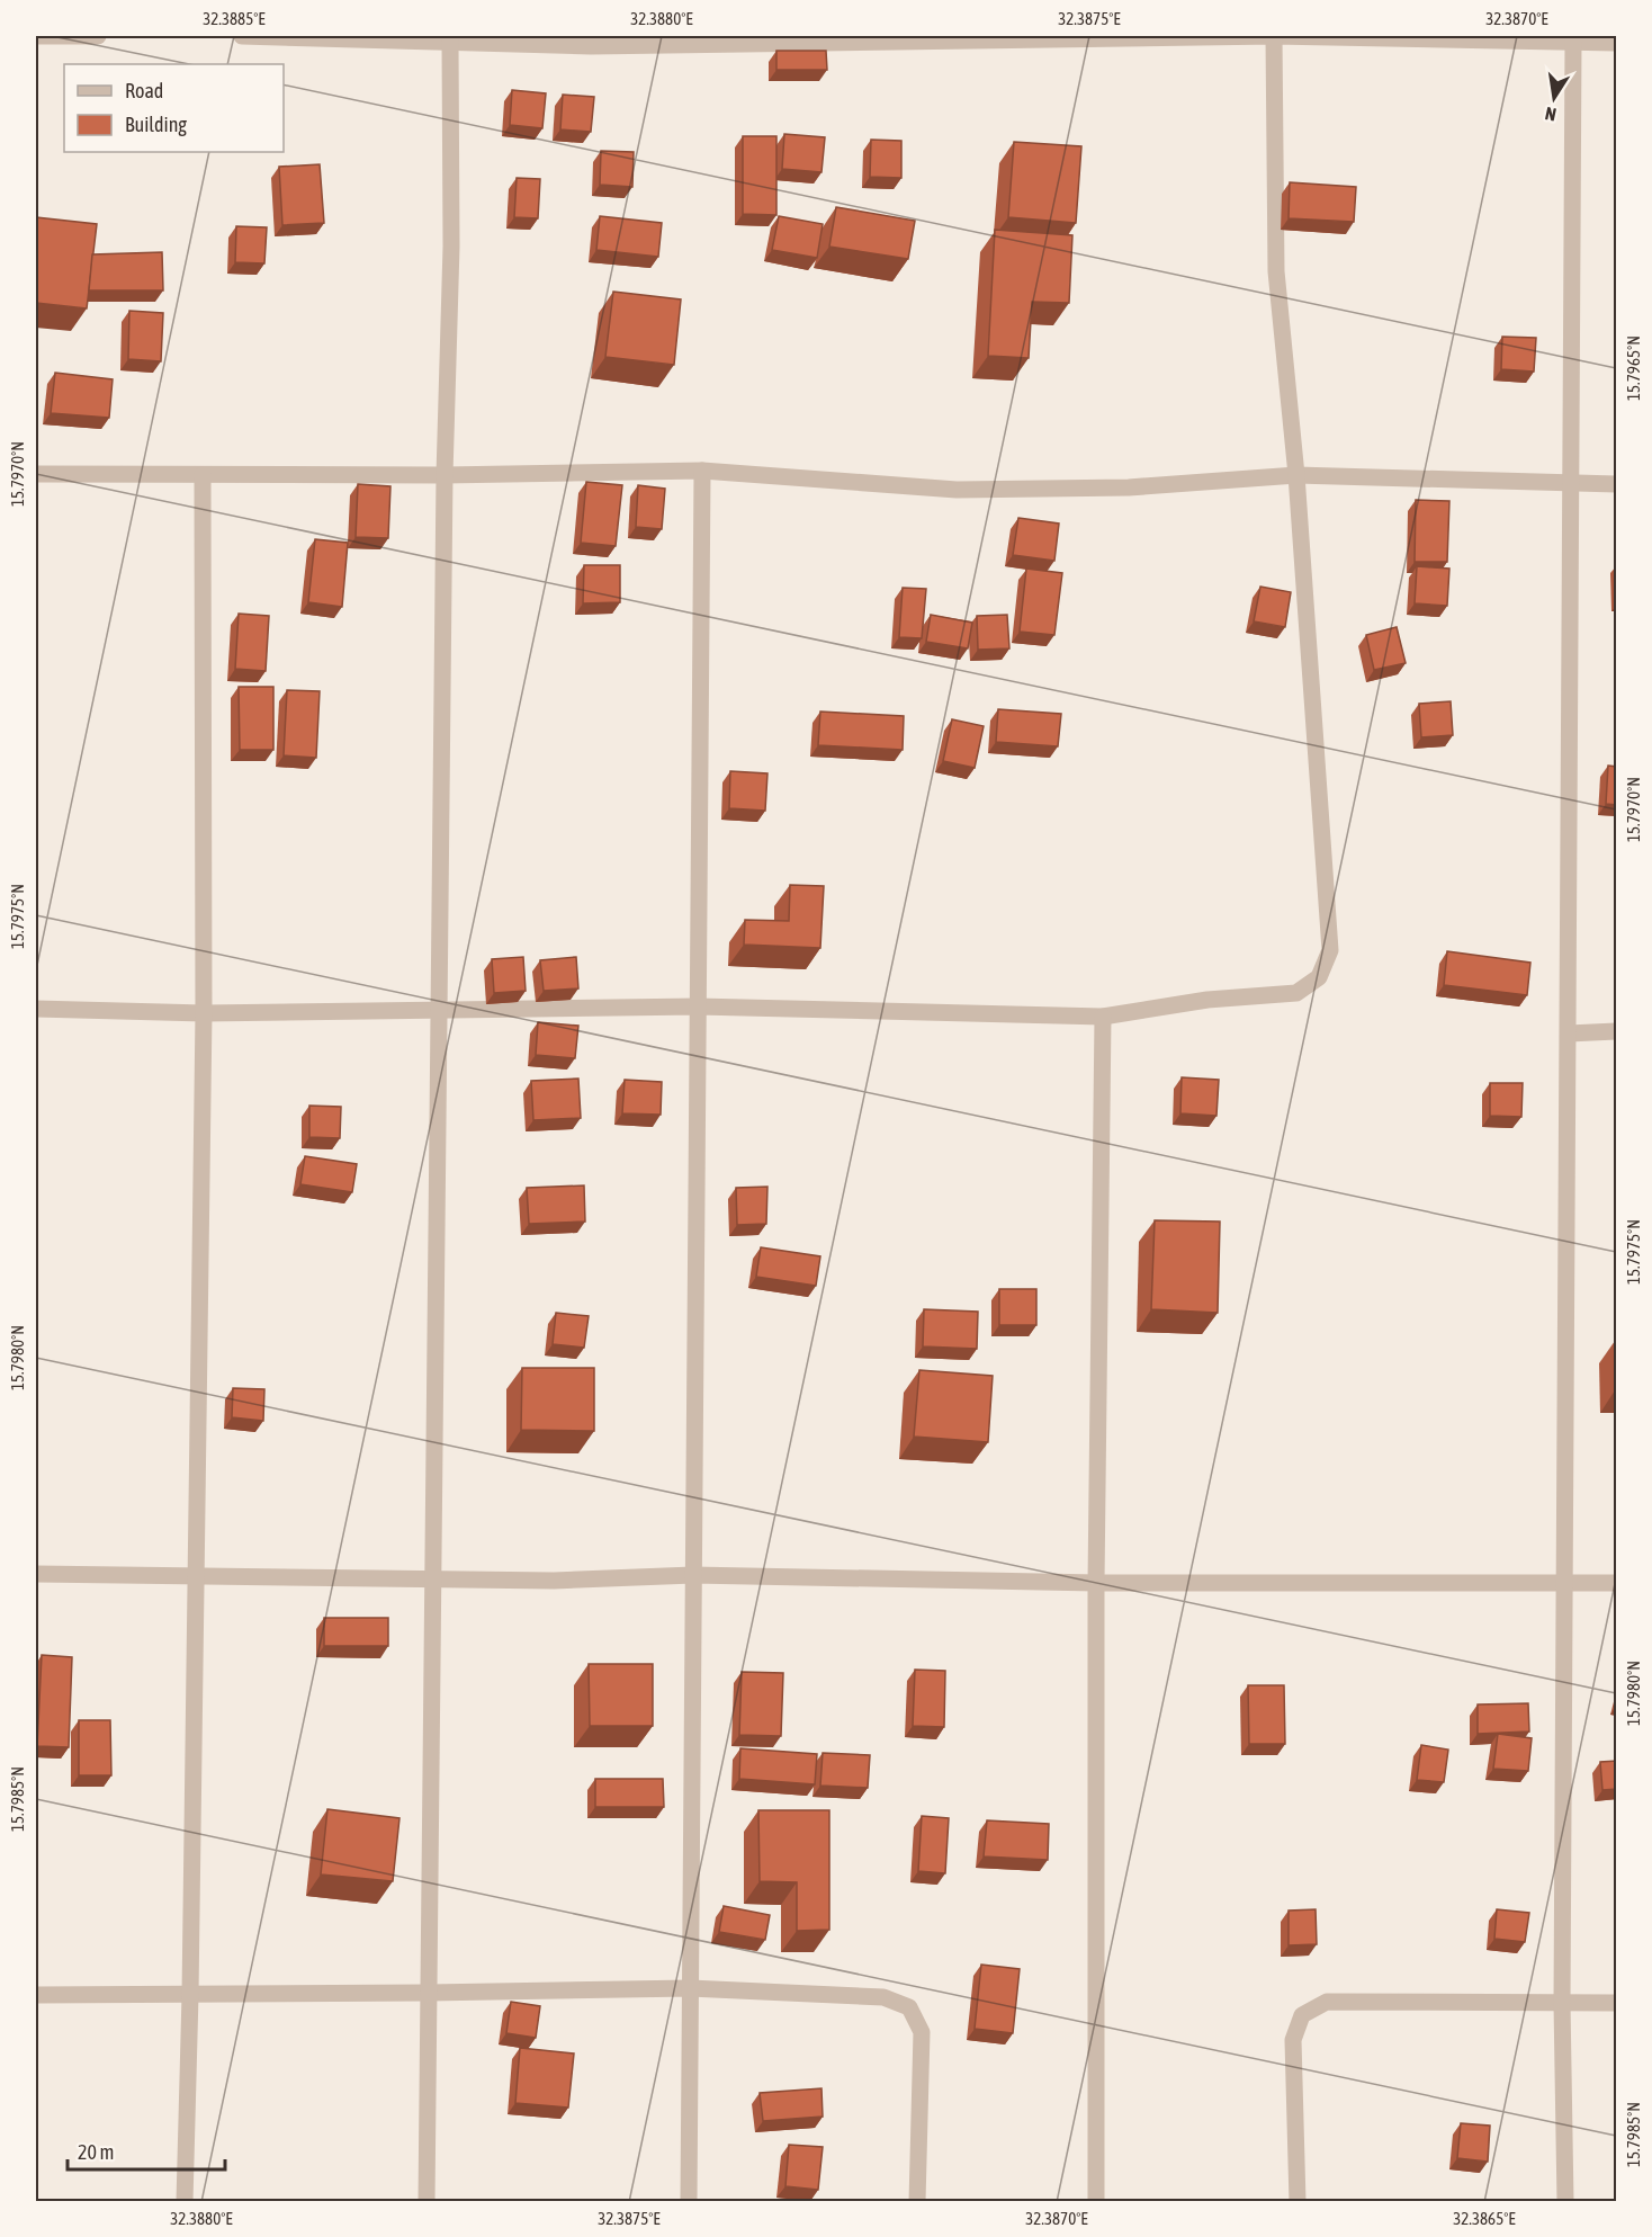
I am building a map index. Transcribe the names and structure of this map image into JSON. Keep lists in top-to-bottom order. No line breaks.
{"legend":["Road","Building"],"scale_bar":"20 m","north":"bottom","coordinates":["32.3885°E","32.3880°E","32.3875°E","32.3870°E","15.7965°N","15.7970°N","15.7975°N","15.7980°N","15.7985°N","32.3865°E"]}
